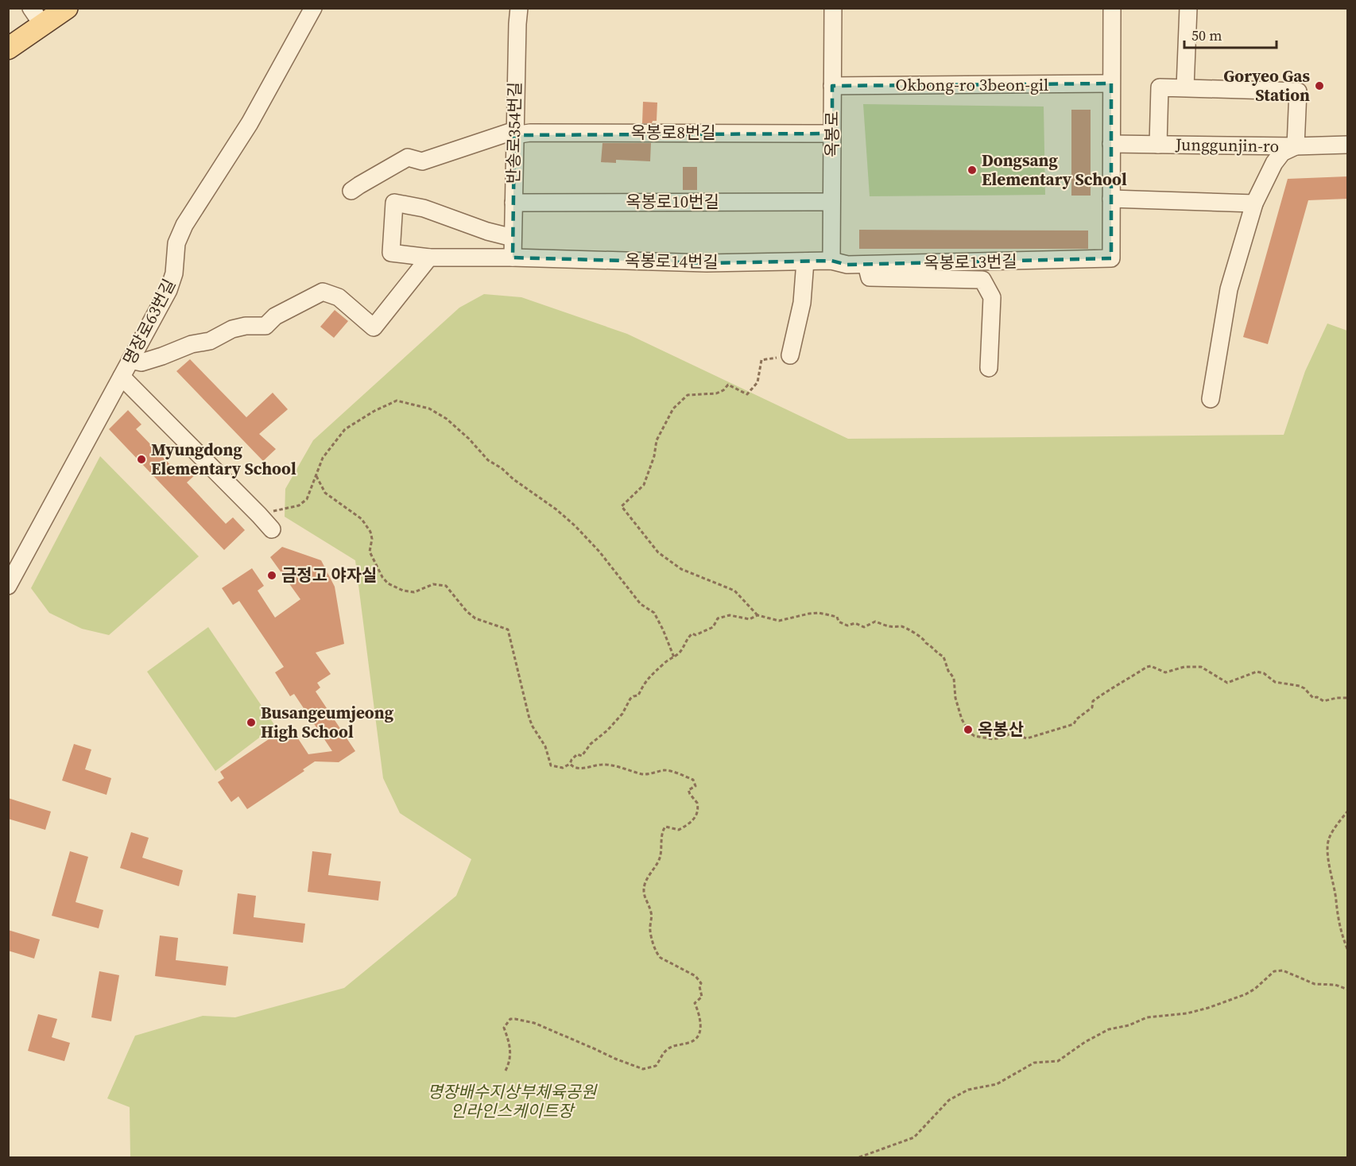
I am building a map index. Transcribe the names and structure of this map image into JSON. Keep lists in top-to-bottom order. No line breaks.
{"streets":{"street":["Okbong-ro 3beon-gil","반송로354번길","옥봉로8번길","옥봉로","Junggunjin-ro","옥봉로10번길","옥봉로14번길","옥봉로13번길","명장로63번길"]},"crossings":[["Okbong-ro 3beon-gil","옥봉로"],["반송로354번길","옥봉로8번길"],["반송로354번길","옥봉로10번길"],["반송로354번길","옥봉로14번길"],["옥봉로8번길","옥봉로"],["옥봉로","옥봉로10번길"],["옥봉로","옥봉로14번길"],["옥봉로","옥봉로13번길"],["옥봉로14번길","옥봉로13번길"]],"parks":["명장배수지상부체육공원 인라인스케이트장"],"places":["Goryeo Gas Station","Dongsang Elementary School","Myungdong Elementary School","금정고 야자실","Busangeumjeong High School","옥봉산"],"scale_bar":"50 m"}
